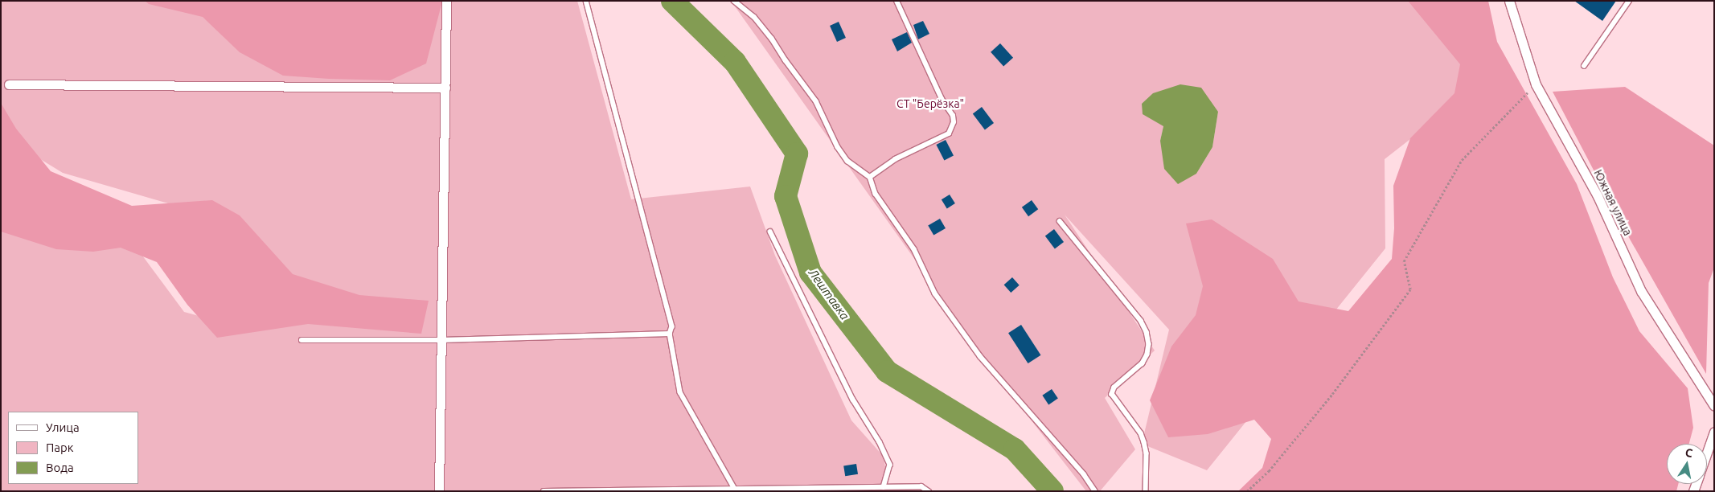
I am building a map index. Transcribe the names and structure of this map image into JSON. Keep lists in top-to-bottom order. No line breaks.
{"streets":{"street":["Южная улица"]},"water":["Лештавка"],"parks":["СТ \"Берёзка\""],"legend":["Улица","Парк","Вода"],"north":"top"}
